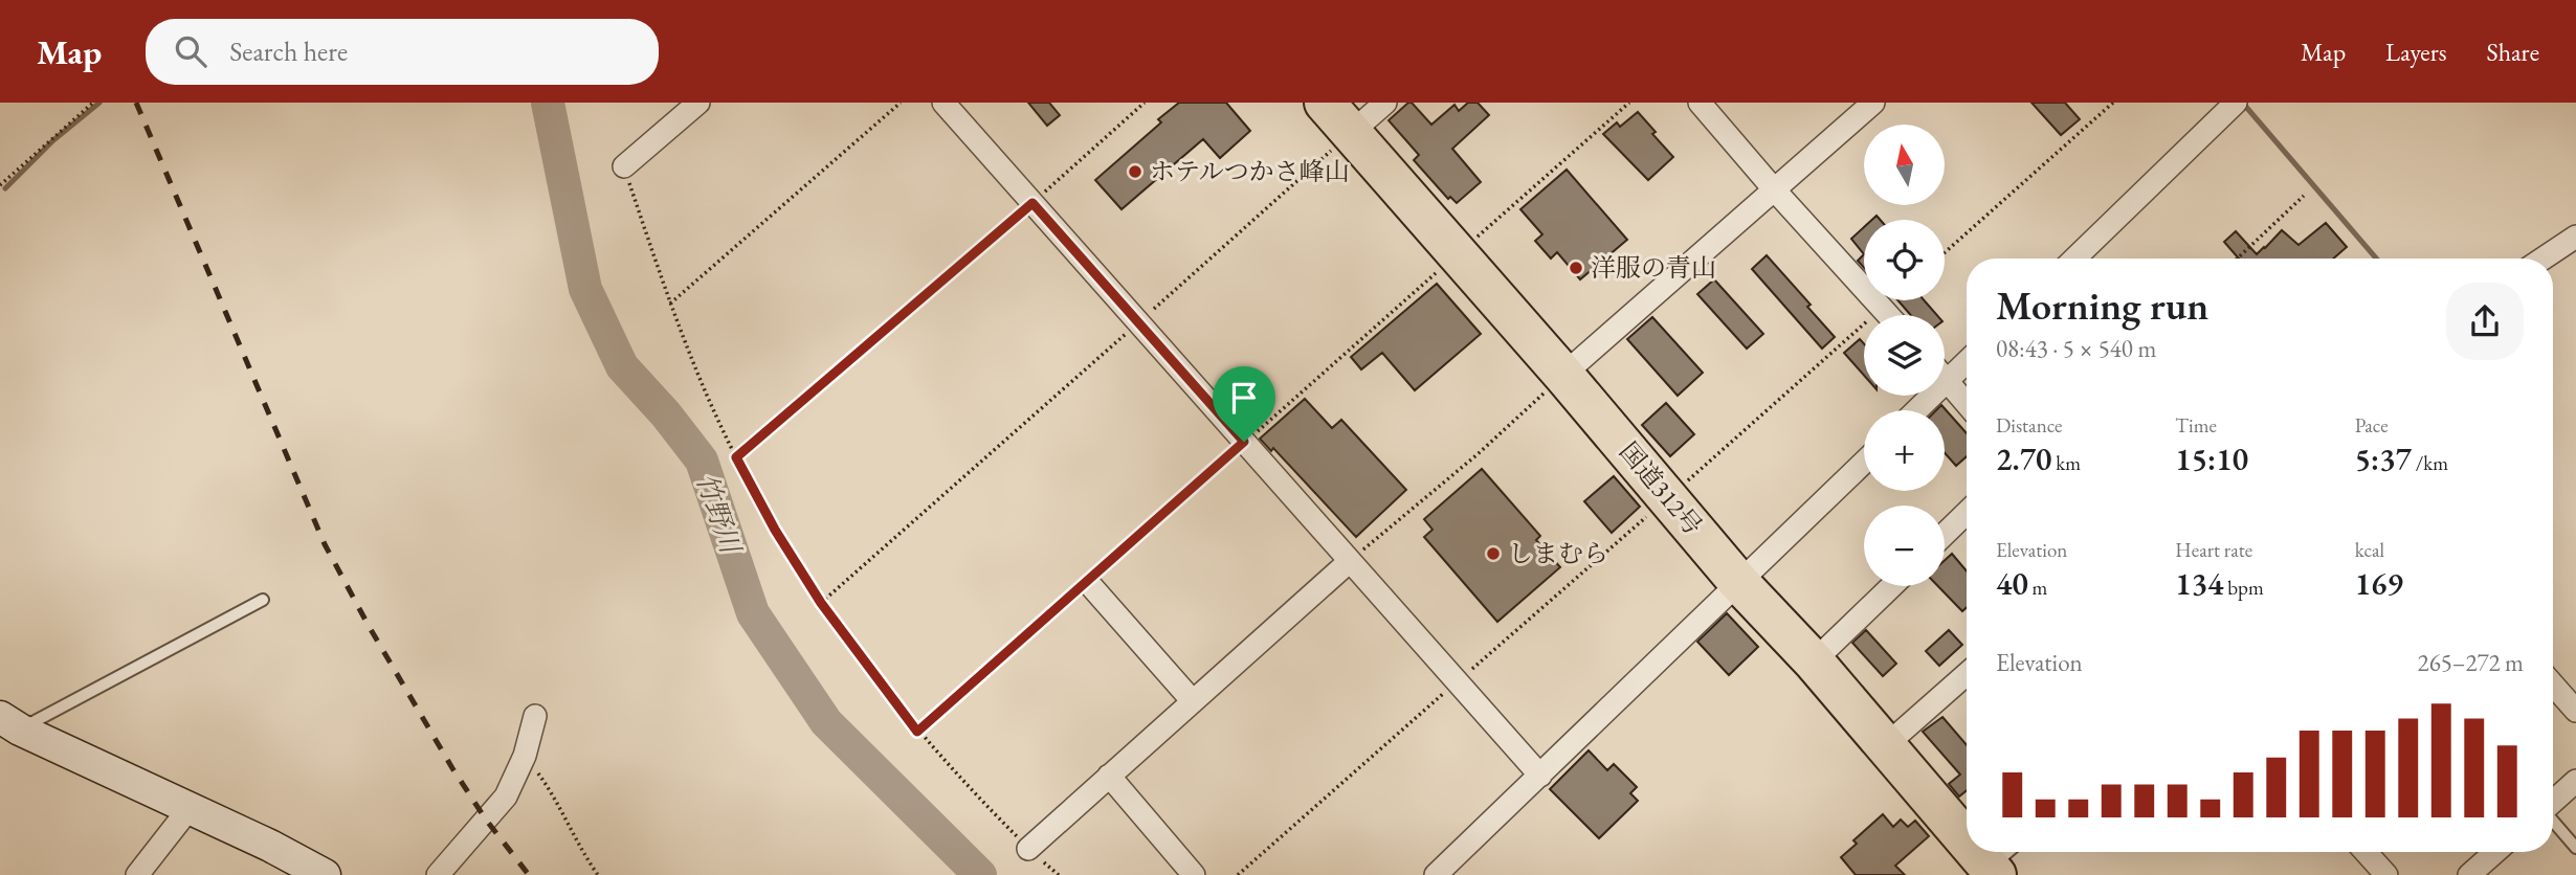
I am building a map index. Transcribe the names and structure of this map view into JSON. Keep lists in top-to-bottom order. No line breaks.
{"streets":{"highway":["国道312号"]},"water":["竹野川"],"places":["ホテルつかさ峰山","洋服の青山","しまむら"],"north":"top","page":{"header":"Map","search":"Search here","nav":["Map","Layers","Share"],"map_buttons":["+","−"],"heading":["Morning run","08:43 · 5 × 540 m"],"stats":[["Distance","2.70 km"],["Time","15:10"],["Pace","5:37 /km"],["Elevation","40 m"],["Heart rate","134 bpm"],["kcal","169"]],"chart":["Elevation","265–272 m"]}}
